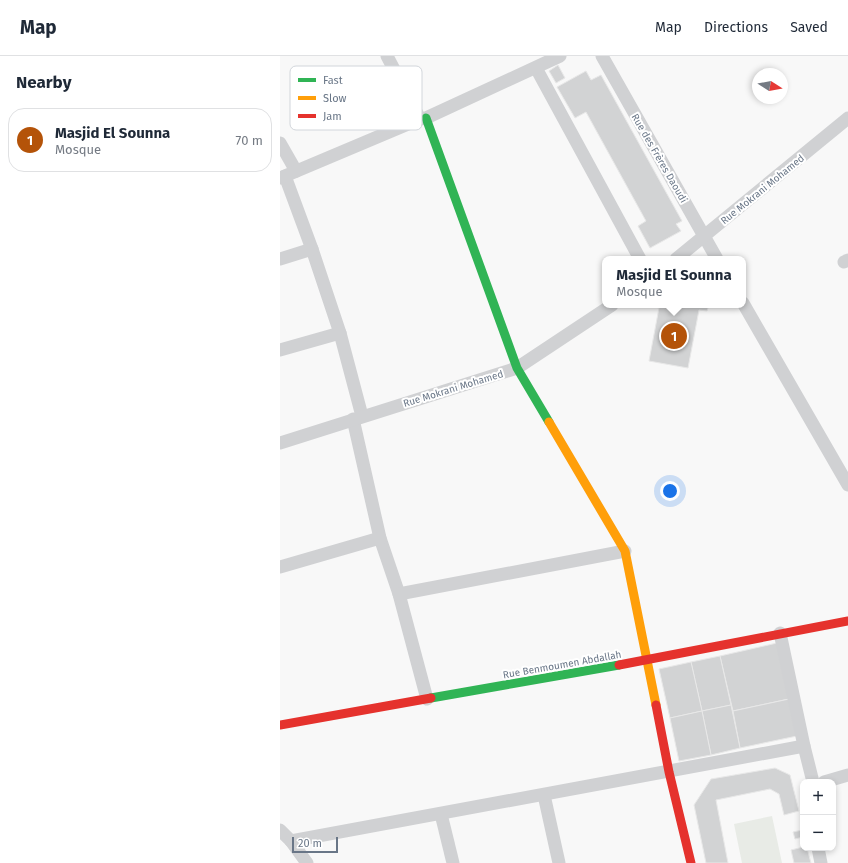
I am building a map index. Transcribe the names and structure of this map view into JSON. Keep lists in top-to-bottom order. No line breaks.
{"streets":{"street":["Rue des Frères Daoudi","Rue Mokrani Mohamed","Rue Benmoumen Abdallah"]},"crossings":[["Rue des Frères Daoudi","Rue Mokrani Mohamed"]],"legend":["Fast","Slow","Jam"],"scale_bar":"20 m","north":"right","page":{"header":"Map","nav":["Map","Directions","Saved"],"heading":"Nearby","list":[{"mark":"1","name":"Masjid El Sounna","note":"Mosque","value":"70 m"}],"popup":["Masjid El Sounna","Mosque"],"pins":"1","map_buttons":["+","−"],"scale":"20 m"}}
